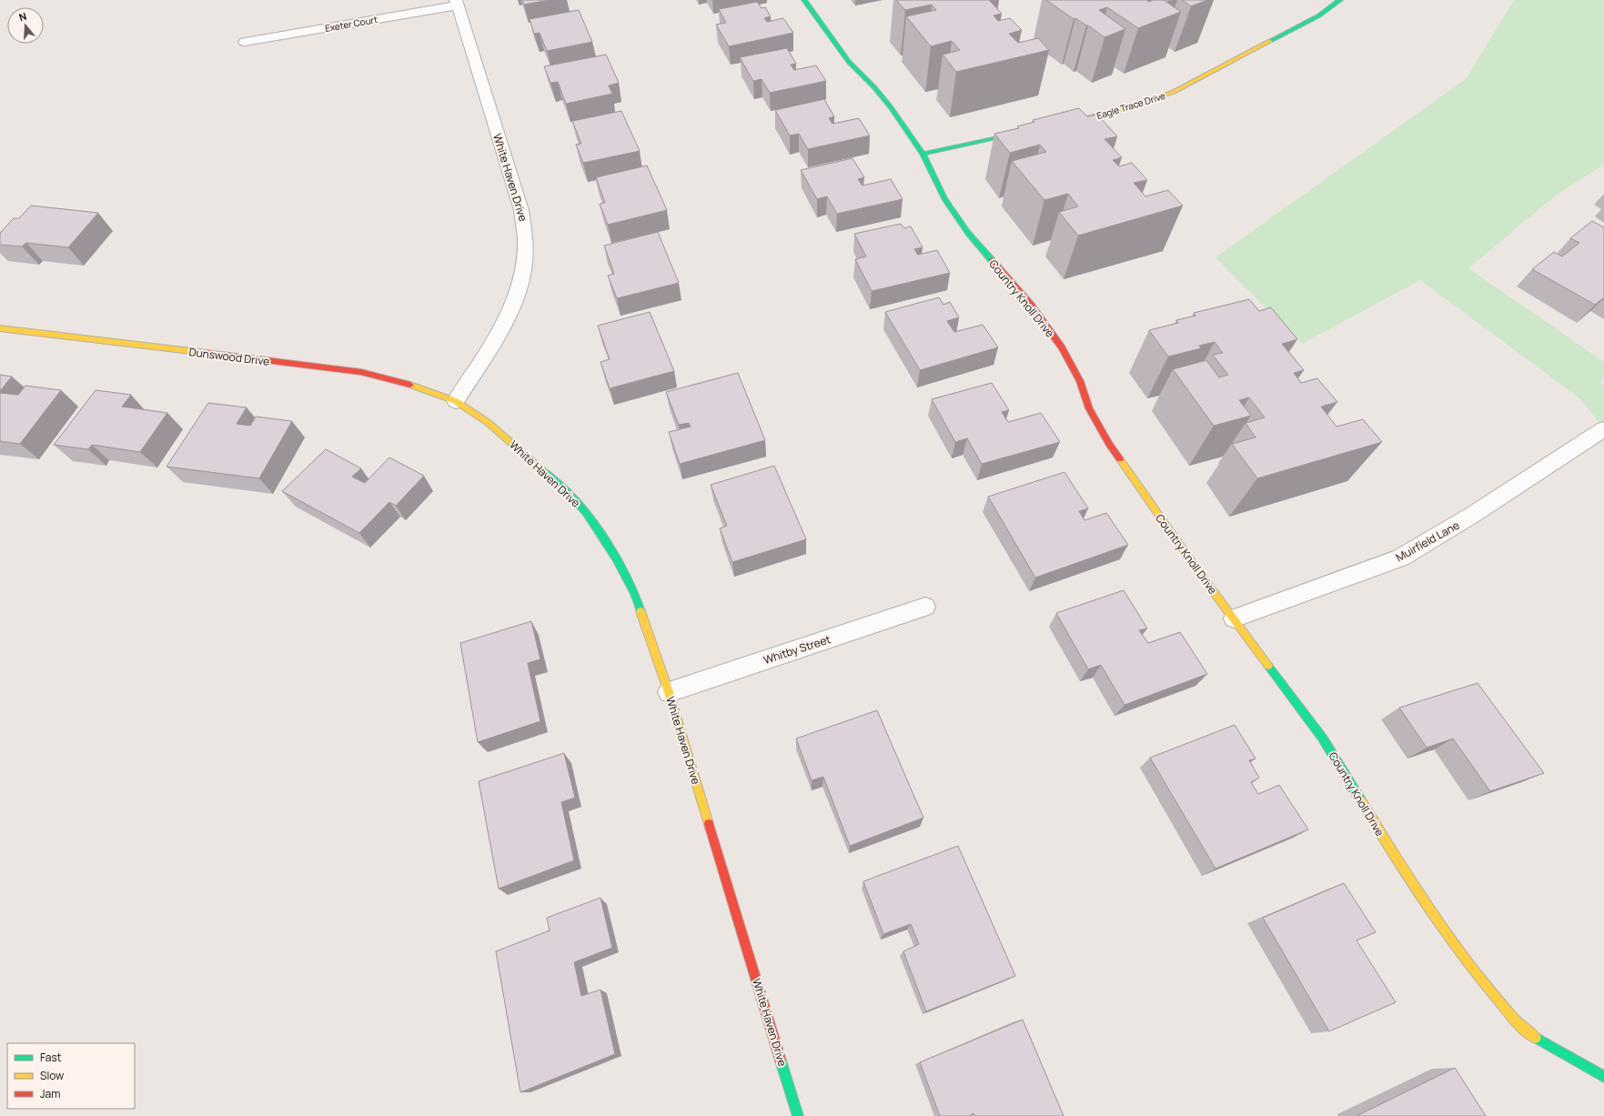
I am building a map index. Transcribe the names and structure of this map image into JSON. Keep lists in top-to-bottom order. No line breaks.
{"streets":{"street":["Exeter Court","Eagle Trace Drive","White Haven Drive","Country Knoll Drive","Dunswood Drive","Muirfield Lane","Whitby Street"]},"crossings":[["Exeter Court","White Haven Drive"],["White Haven Drive","Dunswood Drive"],["White Haven Drive","Whitby Street"],["Country Knoll Drive","Muirfield Lane"]],"legend":["Fast","Slow","Jam"],"north":"top"}
